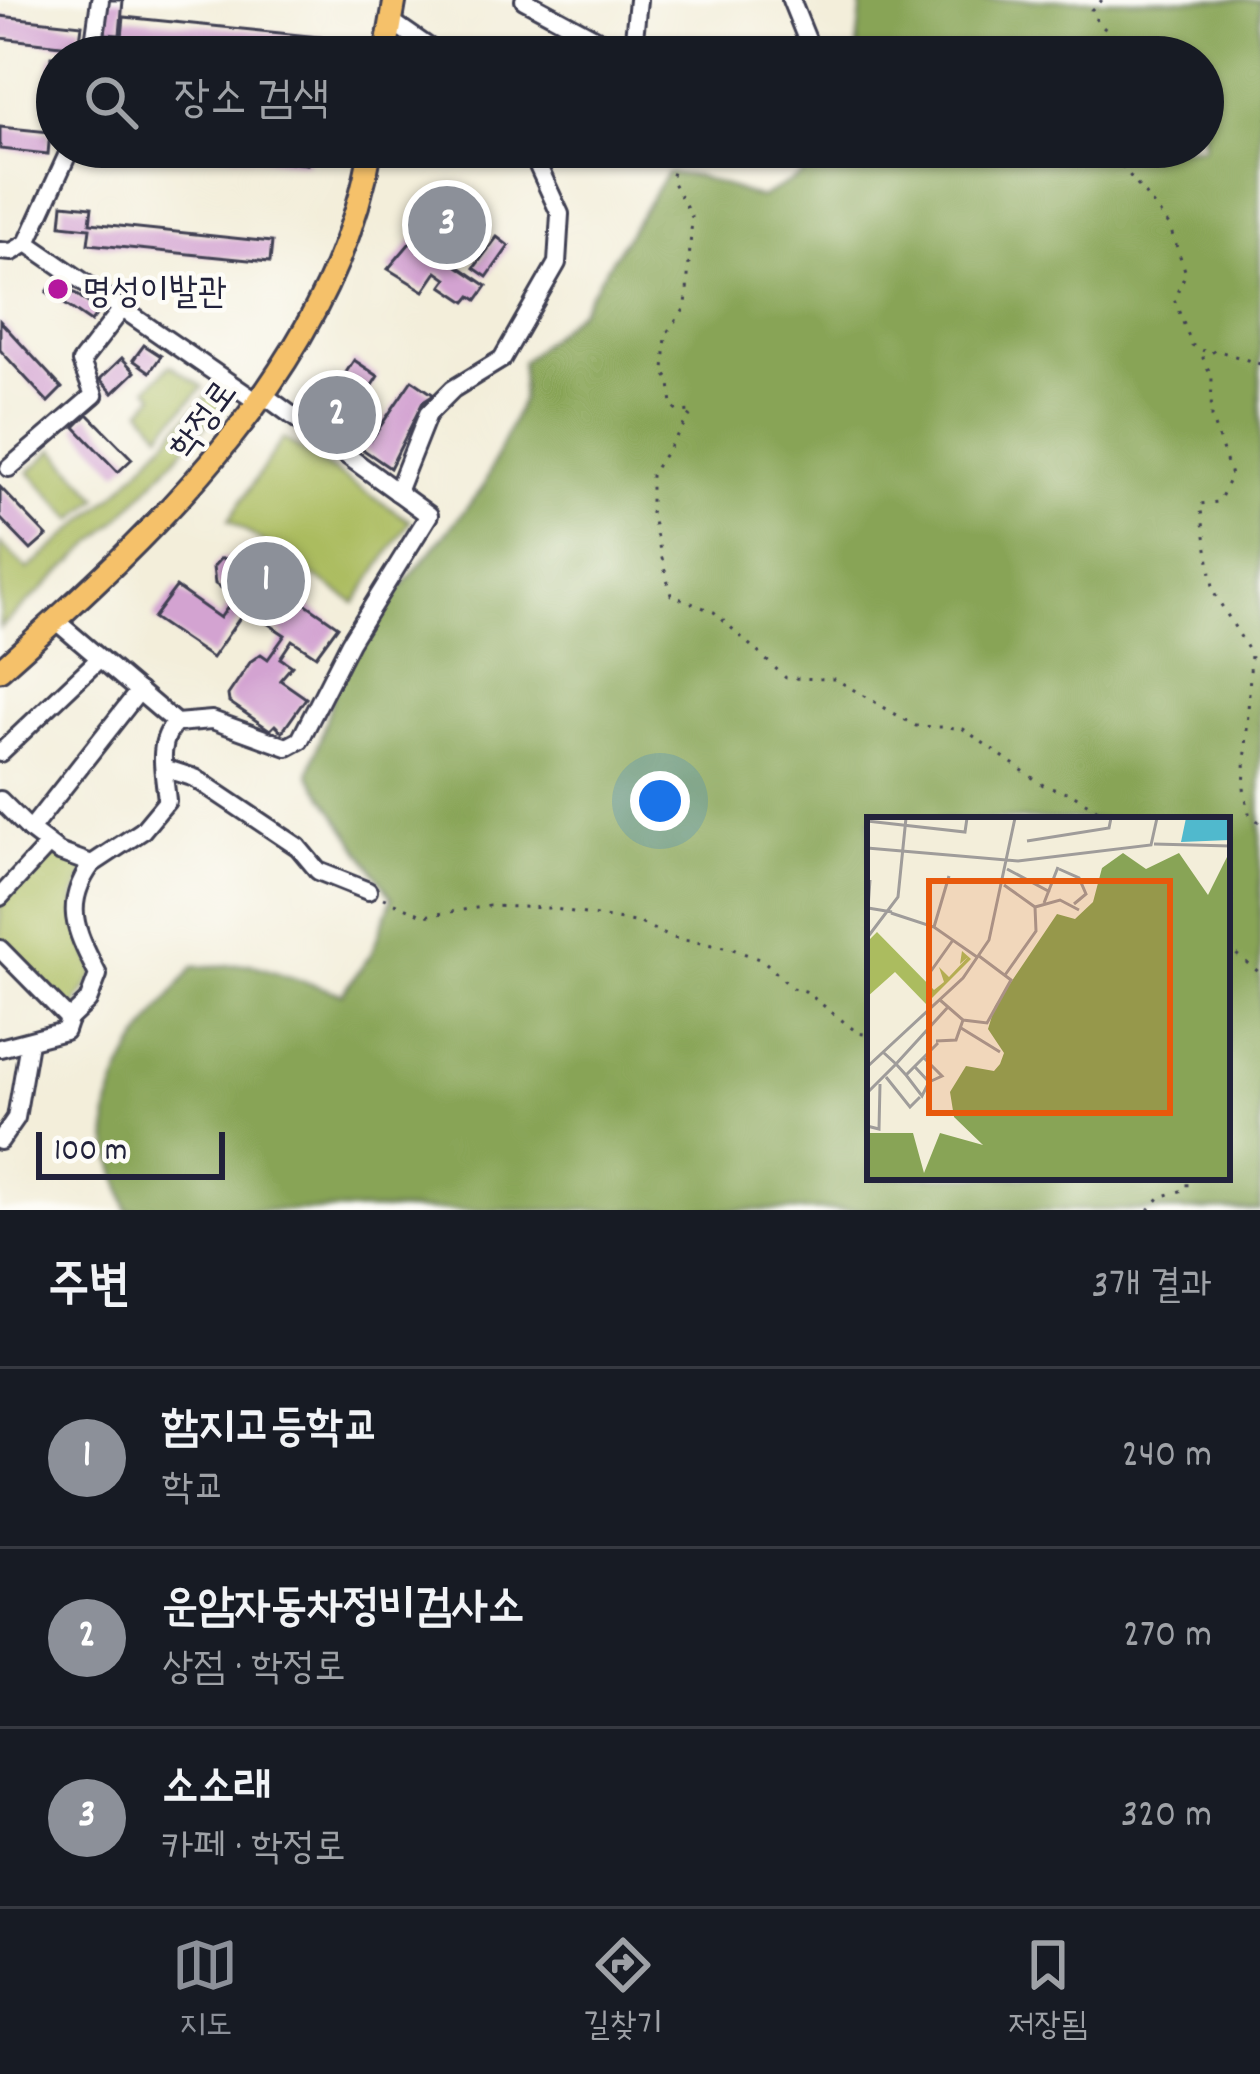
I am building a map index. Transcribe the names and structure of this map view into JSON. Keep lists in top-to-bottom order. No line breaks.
{"streets":{"main road":["학정로"]},"places":["명성이발관"],"scale_bar":"100 m","page":{"search":"장소 검색","pins":["3","2","1"],"scale":"100 m","heading":["주변","3개 결과"],"list":[{"mark":"1","name":"함지고등학교","note":"학교","value":"240 m"},{"mark":"2","name":"운암자동차정비검사소","note":"상점 · 학정로","value":"270 m"},{"mark":"3","name":"소소래","note":"카페 · 학정로","value":"320 m"}],"nav":["지도","길찾기","저장됨"]}}
